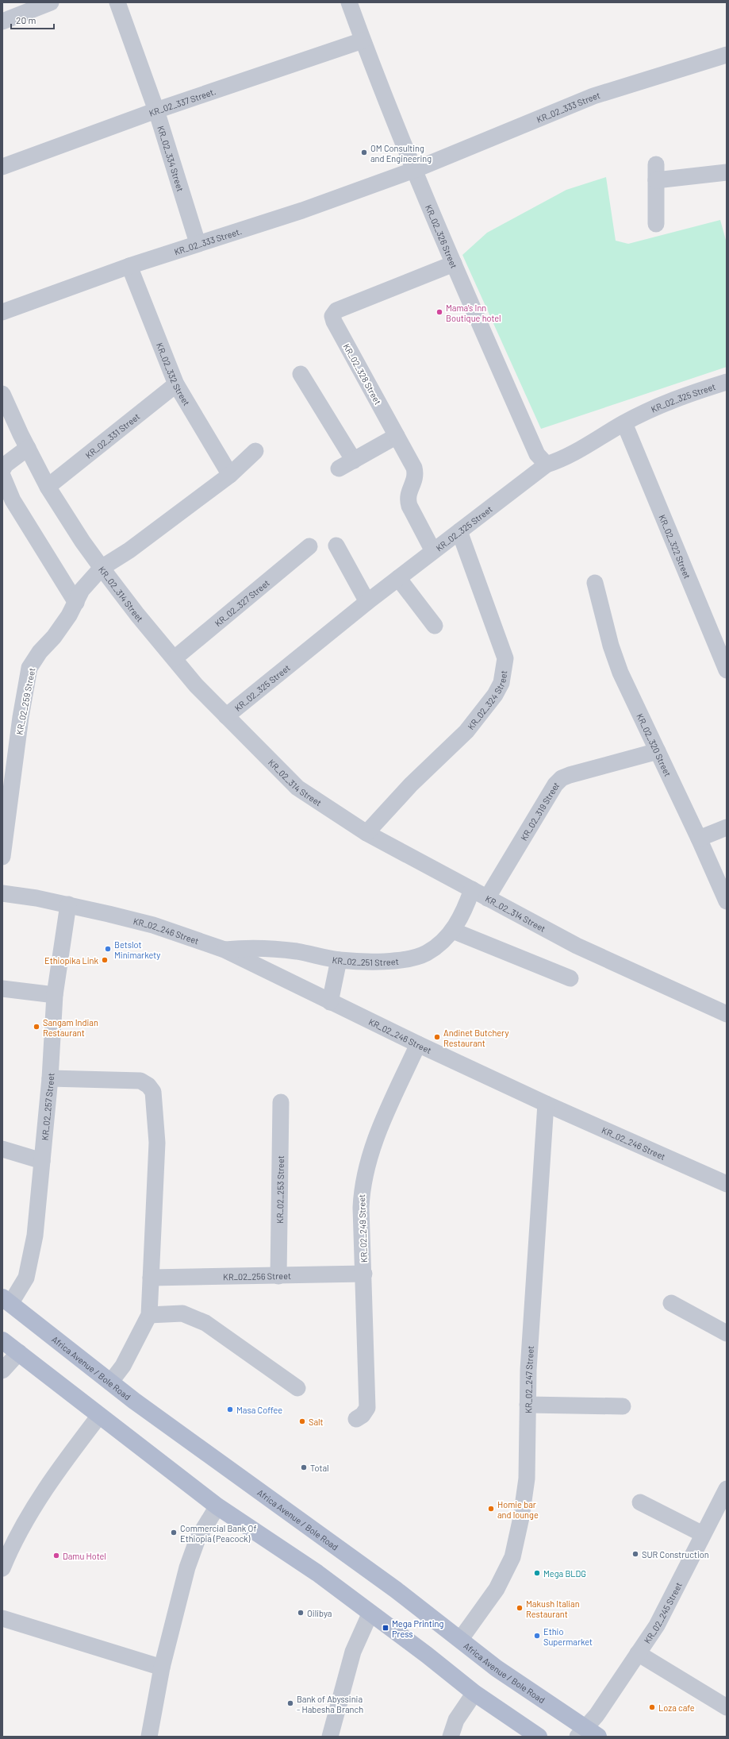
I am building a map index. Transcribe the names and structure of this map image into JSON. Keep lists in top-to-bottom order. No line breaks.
{"streets":{"main road":["Africa Avenue / Bole Road"],"street":["KR_02_337 Street.","KR_02_333 Street","KR_02_334 Street","KR_02_326 Street","KR_02_333 Street.","KR_02_332 Street","KR_02_328 Street","KR_02_325 Street","KR_02_331 Street","KR_02_322 Street","KR_02_314 Street","KR_02_327 Street","KR_02_324 Street","KR_02_259 Street","KR_02_320 Street","KR_02_319 Street","KR_02_246 Street","KR_02_251 Street","KR_02_257 Street","KR_02_253 Street","KR_02_249 Street","KR_02_256 Street","KR_02_247 Street","KR_02_245 Street"]},"crossings":[["KR_02_337 Street.","KR_02_334 Street"],["KR_02_337 Street.","KR_02_326 Street"],["KR_02_333 Street","KR_02_326 Street"],["KR_02_333 Street","KR_02_333 Street."],["KR_02_334 Street","KR_02_333 Street."],["KR_02_326 Street","KR_02_333 Street."],["KR_02_326 Street","KR_02_328 Street"],["KR_02_326 Street","KR_02_325 Street"],["KR_02_333 Street.","KR_02_332 Street"],["KR_02_332 Street","KR_02_331 Street"],["KR_02_328 Street","KR_02_325 Street"],["KR_02_325 Street","KR_02_322 Street"],["KR_02_325 Street","KR_02_314 Street"],["KR_02_325 Street","KR_02_324 Street"],["KR_02_331 Street","KR_02_314 Street"],["KR_02_314 Street","KR_02_327 Street"],["KR_02_314 Street","KR_02_324 Street"],["KR_02_314 Street","KR_02_259 Street"],["KR_02_314 Street","KR_02_319 Street"],["KR_02_314 Street","KR_02_251 Street"],["KR_02_320 Street","KR_02_319 Street"],["KR_02_246 Street","KR_02_251 Street"],["KR_02_246 Street","KR_02_257 Street"],["KR_02_246 Street","KR_02_249 Street"],["KR_02_246 Street","KR_02_247 Street"],["KR_02_257 Street","Africa Avenue / Bole Road"],["KR_02_253 Street","KR_02_256 Street"],["KR_02_249 Street","KR_02_256 Street"],["Africa Avenue / Bole Road","KR_02_247 Street"],["Africa Avenue / Bole Road","KR_02_245 Street"]],"places":{"other":["OM Consulting and Engineering","Mama's Inn Boutique hotel","Betslot Minimarkety","Ethiopika Link","Sangam Indian Restaurant","Andinet Butchery Restaurant","Masa Coffee","Salt","Total","Homie bar and lounge","Commercial Bank Of Ethiopia (Peacock)","SUR Construction","Damu Hotel","Mega BLDG","Makush Italian Restaurant","Oilibya","Ethio Supermarket","Bank of Abyssinia - Habesha Branch","Loza cafe"],"transit":["Mega Printing Press"]},"scale_bar":"20 m"}
